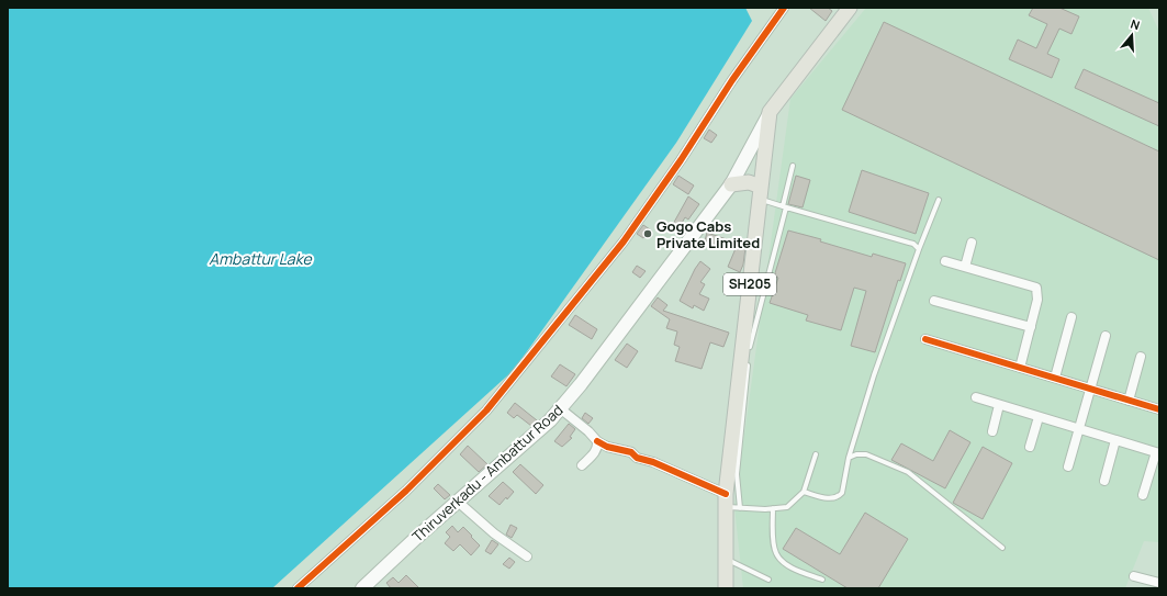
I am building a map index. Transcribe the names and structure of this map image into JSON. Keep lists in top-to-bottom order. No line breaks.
{"streets":{"main road":["SH205","Thiruverkadu - Ambattur Road"]},"crossings":[["SH205","Thiruverkadu - Ambattur Road"]],"water":["Ambattur Lake"],"places":["Gogo Cabs Private Limited"],"north":"top"}
